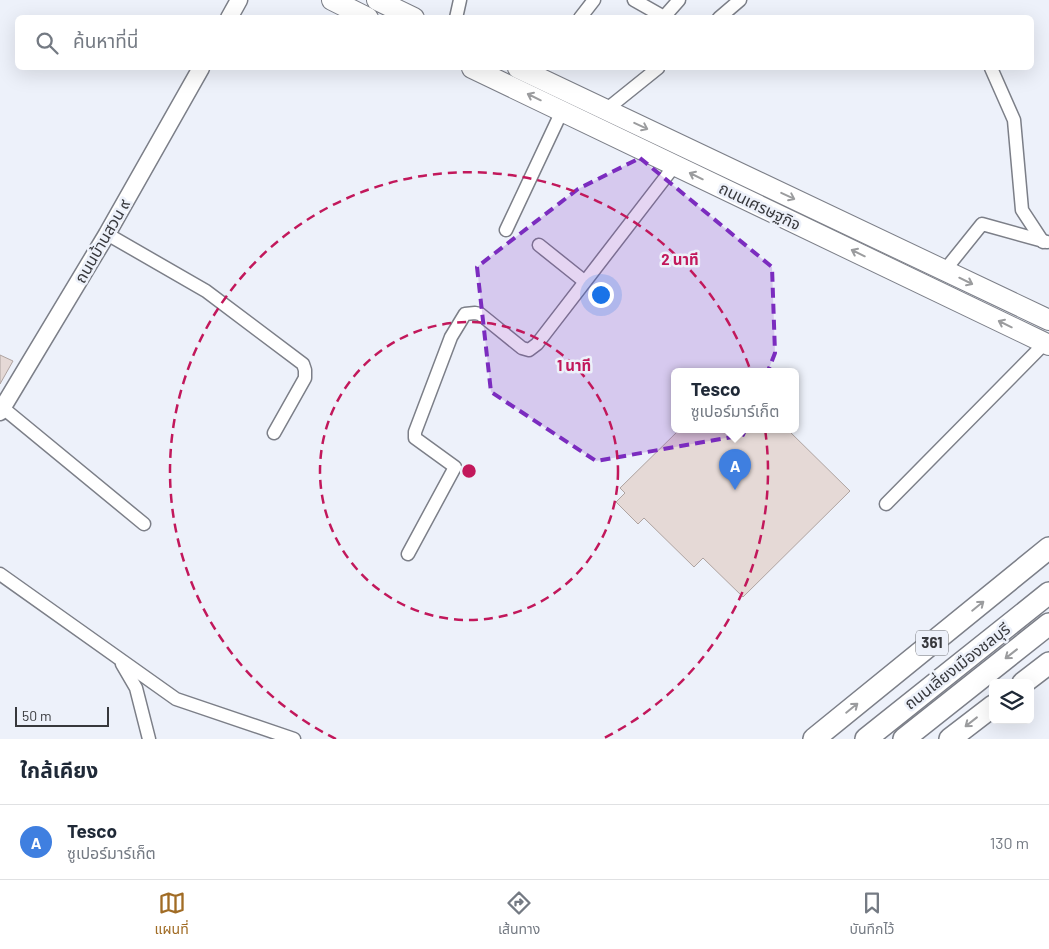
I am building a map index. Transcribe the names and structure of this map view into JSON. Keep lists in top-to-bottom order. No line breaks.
{"streets":{"highway":["361","ถนนเลี่ยงเมืองชลบุรี"],"main road":["ถนนเศรษฐกิจ"],"street":["ถนนบ้านสวน ๙"]},"scale_bar":"50 m","page":{"search":"ค้นหาที่นี่","popup":["Tesco","ซูเปอร์มาร์เก็ต"],"pins":"A","scale":"50 m","heading":"ใกล้เคียง","list":[{"mark":"A","name":"Tesco","note":"ซูเปอร์มาร์เก็ต","value":"130 m"}],"nav":["แผนที่","เส้นทาง","บันทึกไว้"]},"rings":["2 นาที","1 นาที"]}
